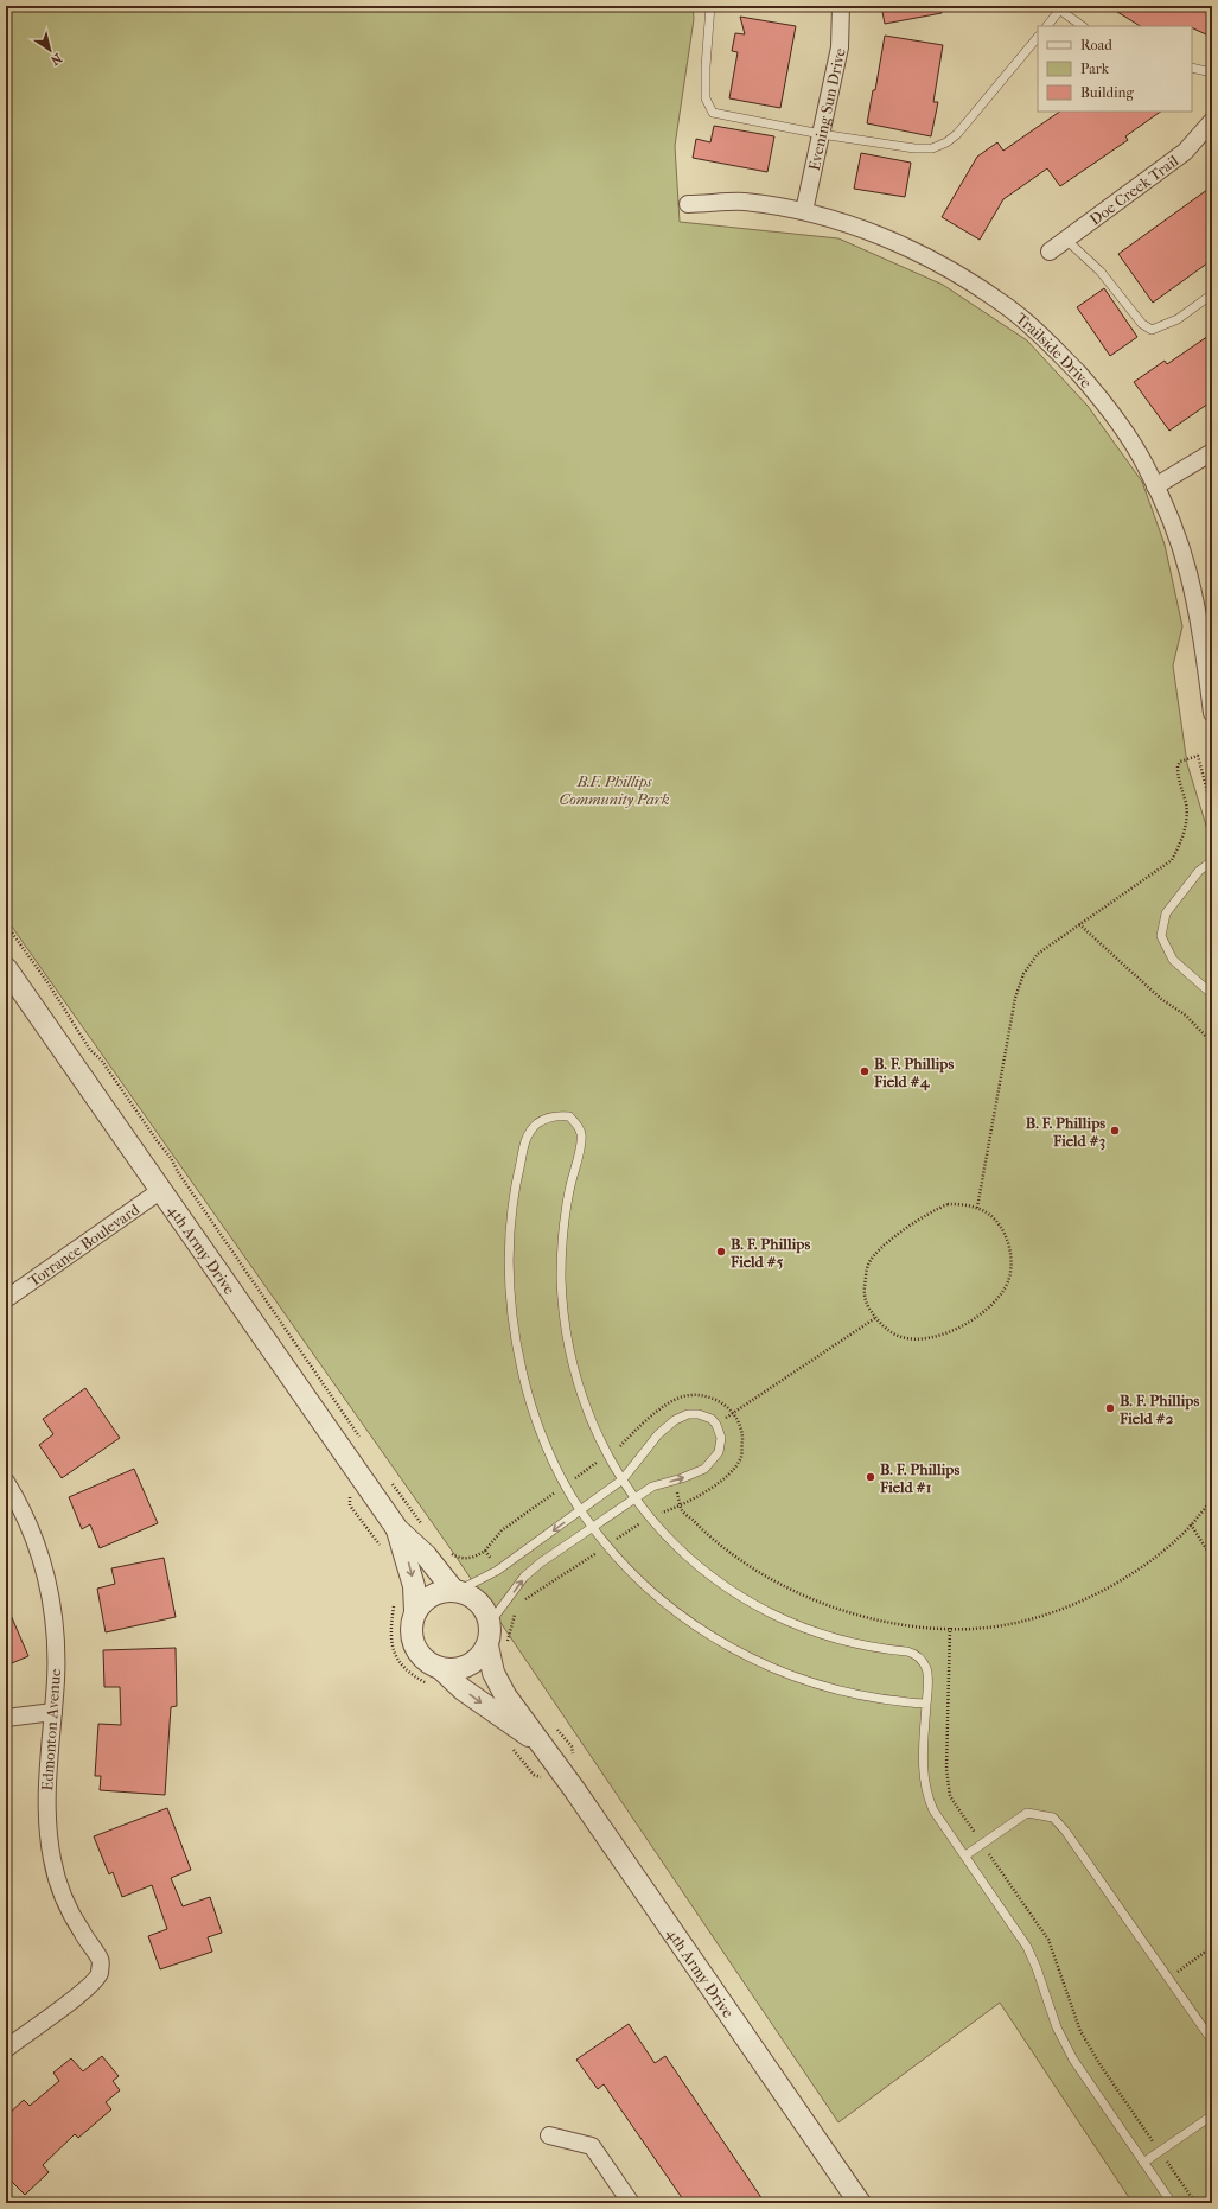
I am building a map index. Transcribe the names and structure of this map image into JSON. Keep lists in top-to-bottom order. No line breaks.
{"streets":{"street":["Evening Sun Drive","Doe Creek Trail","Trailside Drive","Torrance Boulevard","4th Army Drive","Edmonton Avenue"]},"crossings":[["Evening Sun Drive","Trailside Drive"],["Torrance Boulevard","4th Army Drive"]],"parks":["B.F. Phillips Community Park"],"places":["B. F. Phillips Field #4","B. F. Phillips Field #3","B. F. Phillips Field #5","B. F. Phillips Field #2","B. F. Phillips Field #1"],"legend":["Road","Park","Building"],"north":"bottom right"}
